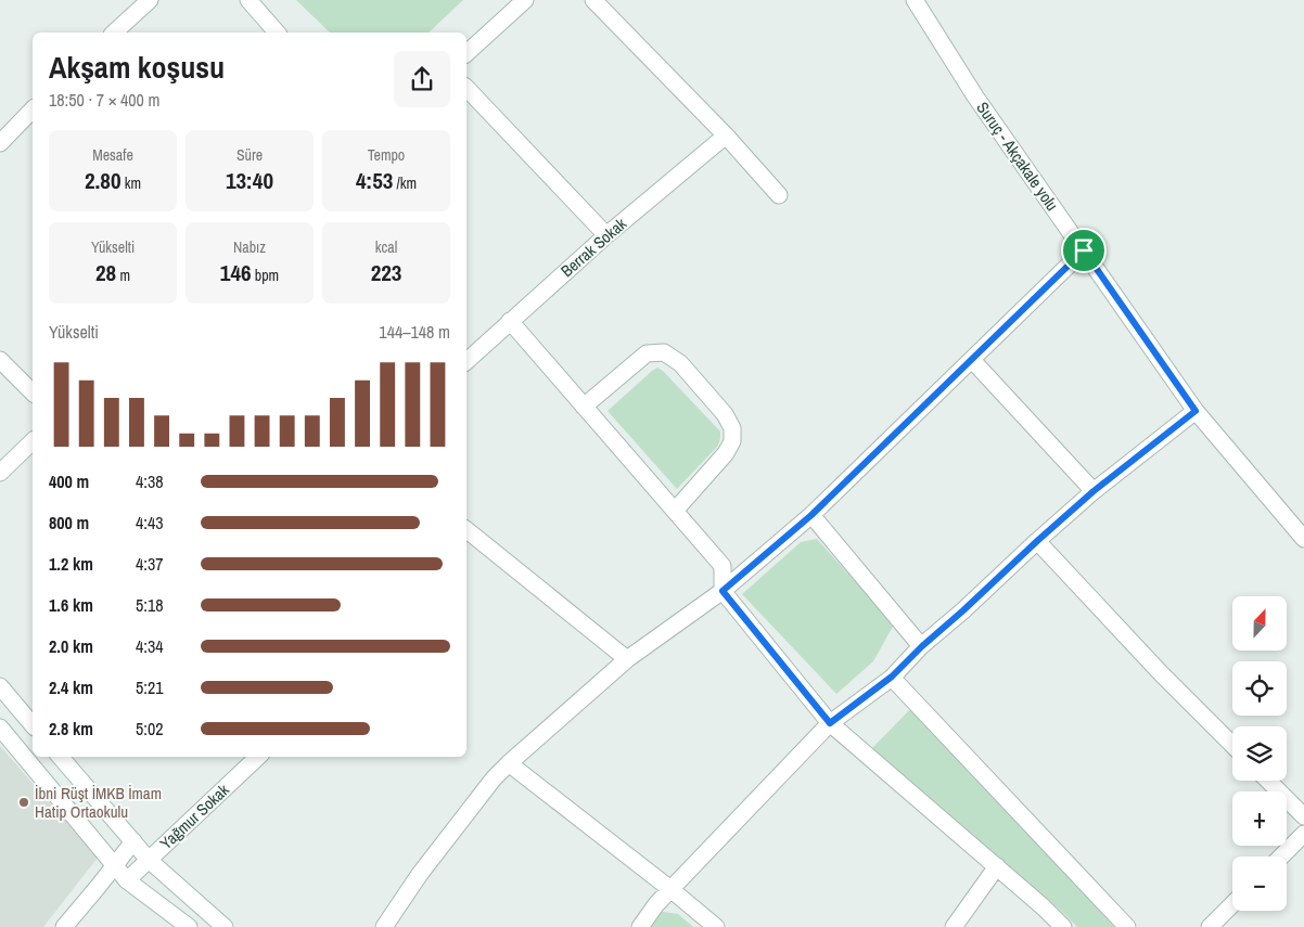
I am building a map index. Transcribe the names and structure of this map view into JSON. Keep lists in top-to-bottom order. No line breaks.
{"streets":{"street":["Suruç - Akçakale yolu","Berrak Sokak","Yağmur Sokak"]},"places":["İbni Rüşt İMKB İmam Hatip Ortaokulu"],"north":"top","page":{"heading":["Akşam koşusu","18:50 · 7 × 400 m"],"stats":[["Mesafe","2.80 km"],["Süre","13:40"],["Tempo","4:53 /km"],["Yükselti","28 m"],["Nabız","146 bpm"],["kcal","223"]],"chart":["Yükselti","144–148 m"],"list":[{"name":"400 m","note":"4:38"},{"name":"800 m","note":"4:43"},{"name":"1.2 km","note":"4:37"},{"name":"1.6 km","note":"5:18"},{"name":"2.0 km","note":"4:34"},{"name":"2.4 km","note":"5:21"},{"name":"2.8 km","note":"5:02"}],"map_buttons":["+","−"]}}
